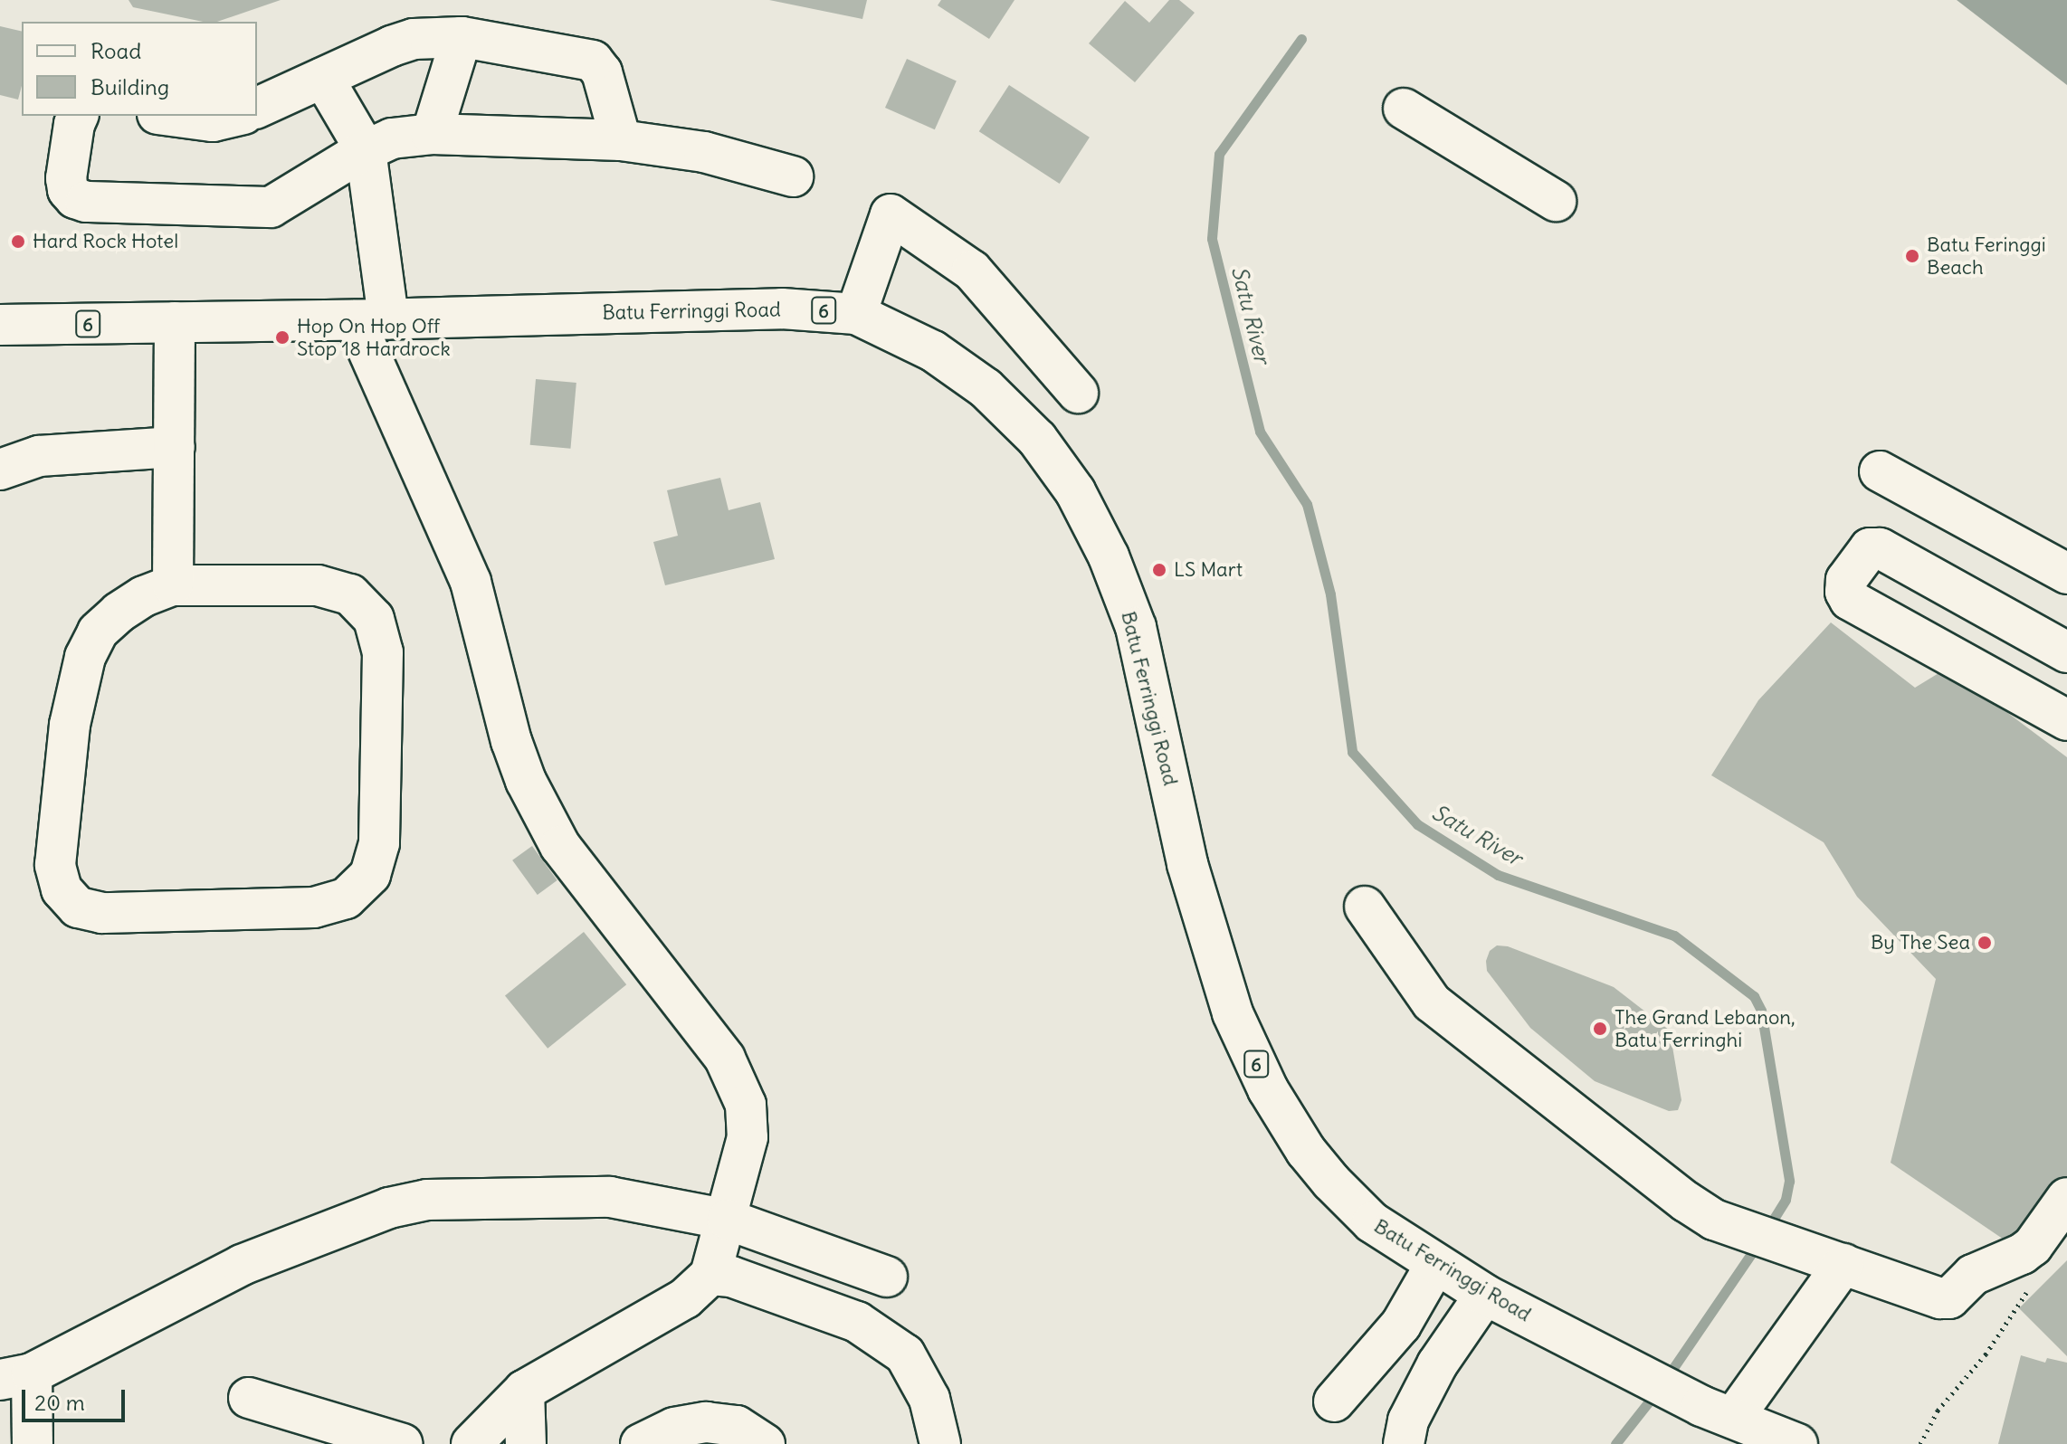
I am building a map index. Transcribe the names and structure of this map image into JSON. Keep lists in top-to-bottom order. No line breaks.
{"streets":{"main road":["6","Batu Ferringgi Road"]},"water":["Satu River"],"places":["Hard Rock Hotel","Batu Feringgi Beach","Hop On Hop Off Stop 18 Hardrock","LS Mart","By The Sea","The Grand Lebanon, Batu Ferringhi"],"legend":["Road","Building"],"scale_bar":"20 m"}
